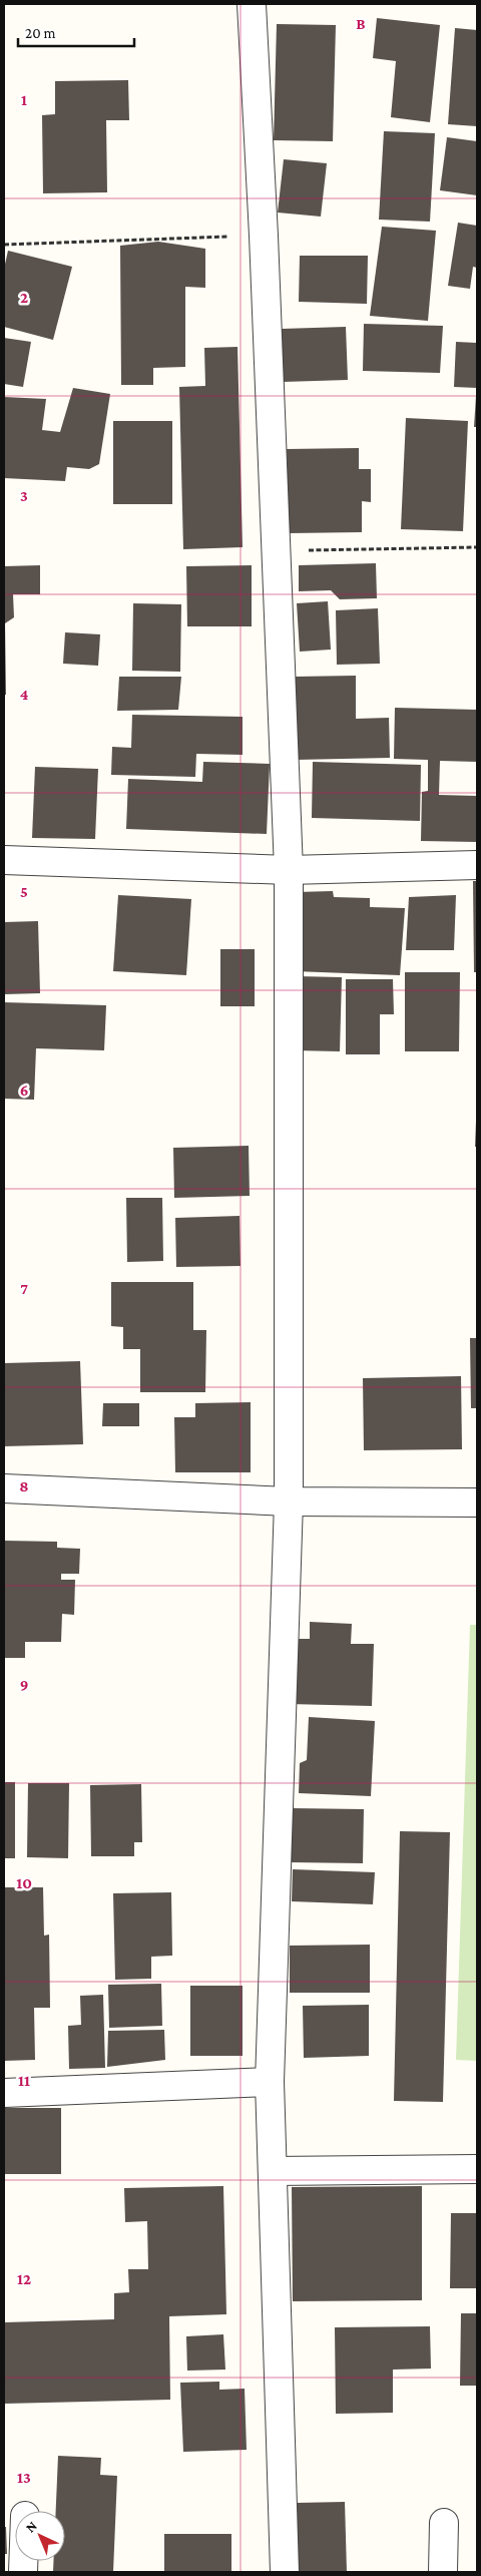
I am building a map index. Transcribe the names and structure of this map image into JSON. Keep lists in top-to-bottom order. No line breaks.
{"scale_bar":"20 m","north":"top left","grid":{"columns":["B"],"rows":["1","2","3","4","5","6","7","8","9","10","11","12","13"]}}
